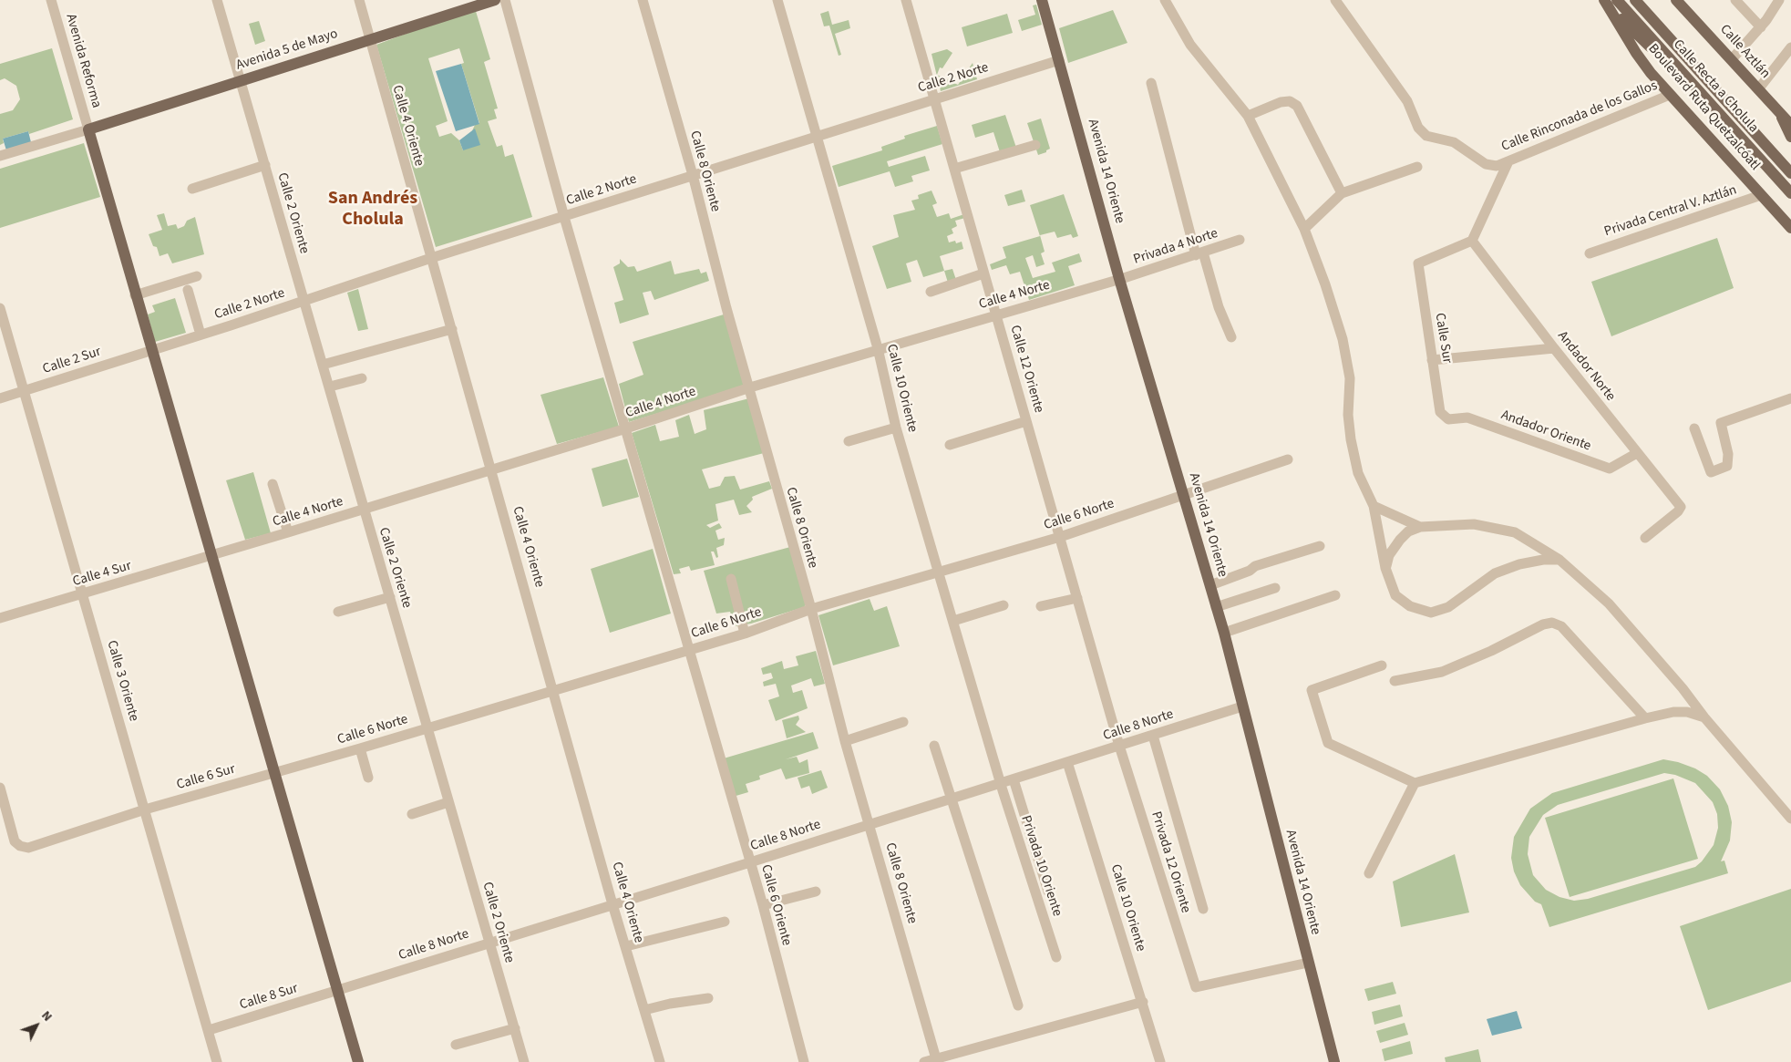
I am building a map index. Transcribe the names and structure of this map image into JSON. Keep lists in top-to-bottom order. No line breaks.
{"streets":{"main road":["Avenida 5 de Mayo","Calle Aztlán","Calle Recta a Cholula","Boulevard Ruta Quetzalcóatl","Avenida 14 Oriente"],"street":["Avenida Reforma","Calle 2 Norte","Calle Rinconada de los Gallos","Calle 4 Oriente","Calle 8 Oriente","Privada Central V. Aztlán","Calle 2 Oriente","Privada 4 Norte","Calle 4 Norte","Calle Sur","Calle 2 Sur","Andador Norte","Calle 12 Oriente","Calle 10 Oriente","Andador Oriente","Calle 6 Norte","Calle 4 Sur","Calle 3 Oriente","Calle 8 Norte","Calle 6 Sur","Privada 12 Oriente","Privada 10 Oriente","Calle 6 Oriente","Calle 8 Sur"]},"crossings":[["Avenida 5 de Mayo","Avenida Reforma"],["Avenida 5 de Mayo","Calle 4 Oriente"],["Avenida 5 de Mayo","Calle 2 Oriente"],["Calle 2 Norte","Calle 4 Oriente"],["Calle 2 Norte","Calle 8 Oriente"],["Calle 2 Norte","Avenida 14 Oriente"],["Calle 2 Norte","Calle 2 Oriente"],["Calle 2 Norte","Calle 2 Sur"],["Calle 2 Norte","Calle 12 Oriente"],["Calle 2 Norte","Calle 10 Oriente"],["Calle 2 Norte","Calle 6 Oriente"],["Calle Recta a Cholula","Boulevard Ruta Quetzalcóatl"],["Boulevard Ruta Quetzalcóatl","Calle Rinconada de los Gallos"],["Boulevard Ruta Quetzalcóatl","Privada Central V. Aztlán"],["Calle 4 Oriente","Calle 4 Norte"],["Calle 4 Oriente","Calle 6 Norte"],["Calle 4 Oriente","Calle 8 Norte"],["Calle 8 Oriente","Calle 4 Norte"],["Calle 8 Oriente","Calle 6 Norte"],["Calle 8 Oriente","Calle 8 Norte"],["Avenida 14 Oriente","Privada 4 Norte"],["Avenida 14 Oriente","Calle 4 Norte"],["Avenida 14 Oriente","Calle 6 Norte"],["Avenida 14 Oriente","Calle 8 Norte"],["Avenida 14 Oriente","Privada 12 Oriente"],["Calle 2 Oriente","Calle 4 Norte"],["Calle 2 Oriente","Calle 6 Norte"],["Calle 2 Oriente","Calle 8 Norte"],["Privada 4 Norte","Calle 4 Norte"],["Calle 4 Norte","Calle 12 Oriente"],["Calle 4 Norte","Calle 10 Oriente"],["Calle 4 Norte","Calle 4 Sur"],["Calle 4 Norte","Calle 6 Oriente"],["Calle Sur","Andador Norte"],["Calle Sur","Andador Oriente"],["Calle 2 Sur","Calle 3 Oriente"],["Andador Norte","Andador Oriente"],["Calle 12 Oriente","Calle 6 Norte"],["Calle 12 Oriente","Calle 8 Norte"],["Calle 12 Oriente","Privada 12 Oriente"],["Calle 10 Oriente","Calle 6 Norte"],["Calle 10 Oriente","Calle 8 Norte"],["Calle 10 Oriente","Privada 10 Oriente"],["Calle 6 Norte","Calle 6 Sur"],["Calle 6 Norte","Calle 6 Oriente"],["Calle 4 Sur","Calle 3 Oriente"],["Calle 3 Oriente","Calle 6 Sur"],["Calle 3 Oriente","Calle 8 Sur"],["Calle 8 Norte","Privada 12 Oriente"],["Calle 8 Norte","Privada 10 Oriente"],["Calle 8 Norte","Calle 6 Oriente"],["Calle 8 Norte","Calle 8 Sur"]],"districts":["San Andrés Cholula"],"north":"top right"}
